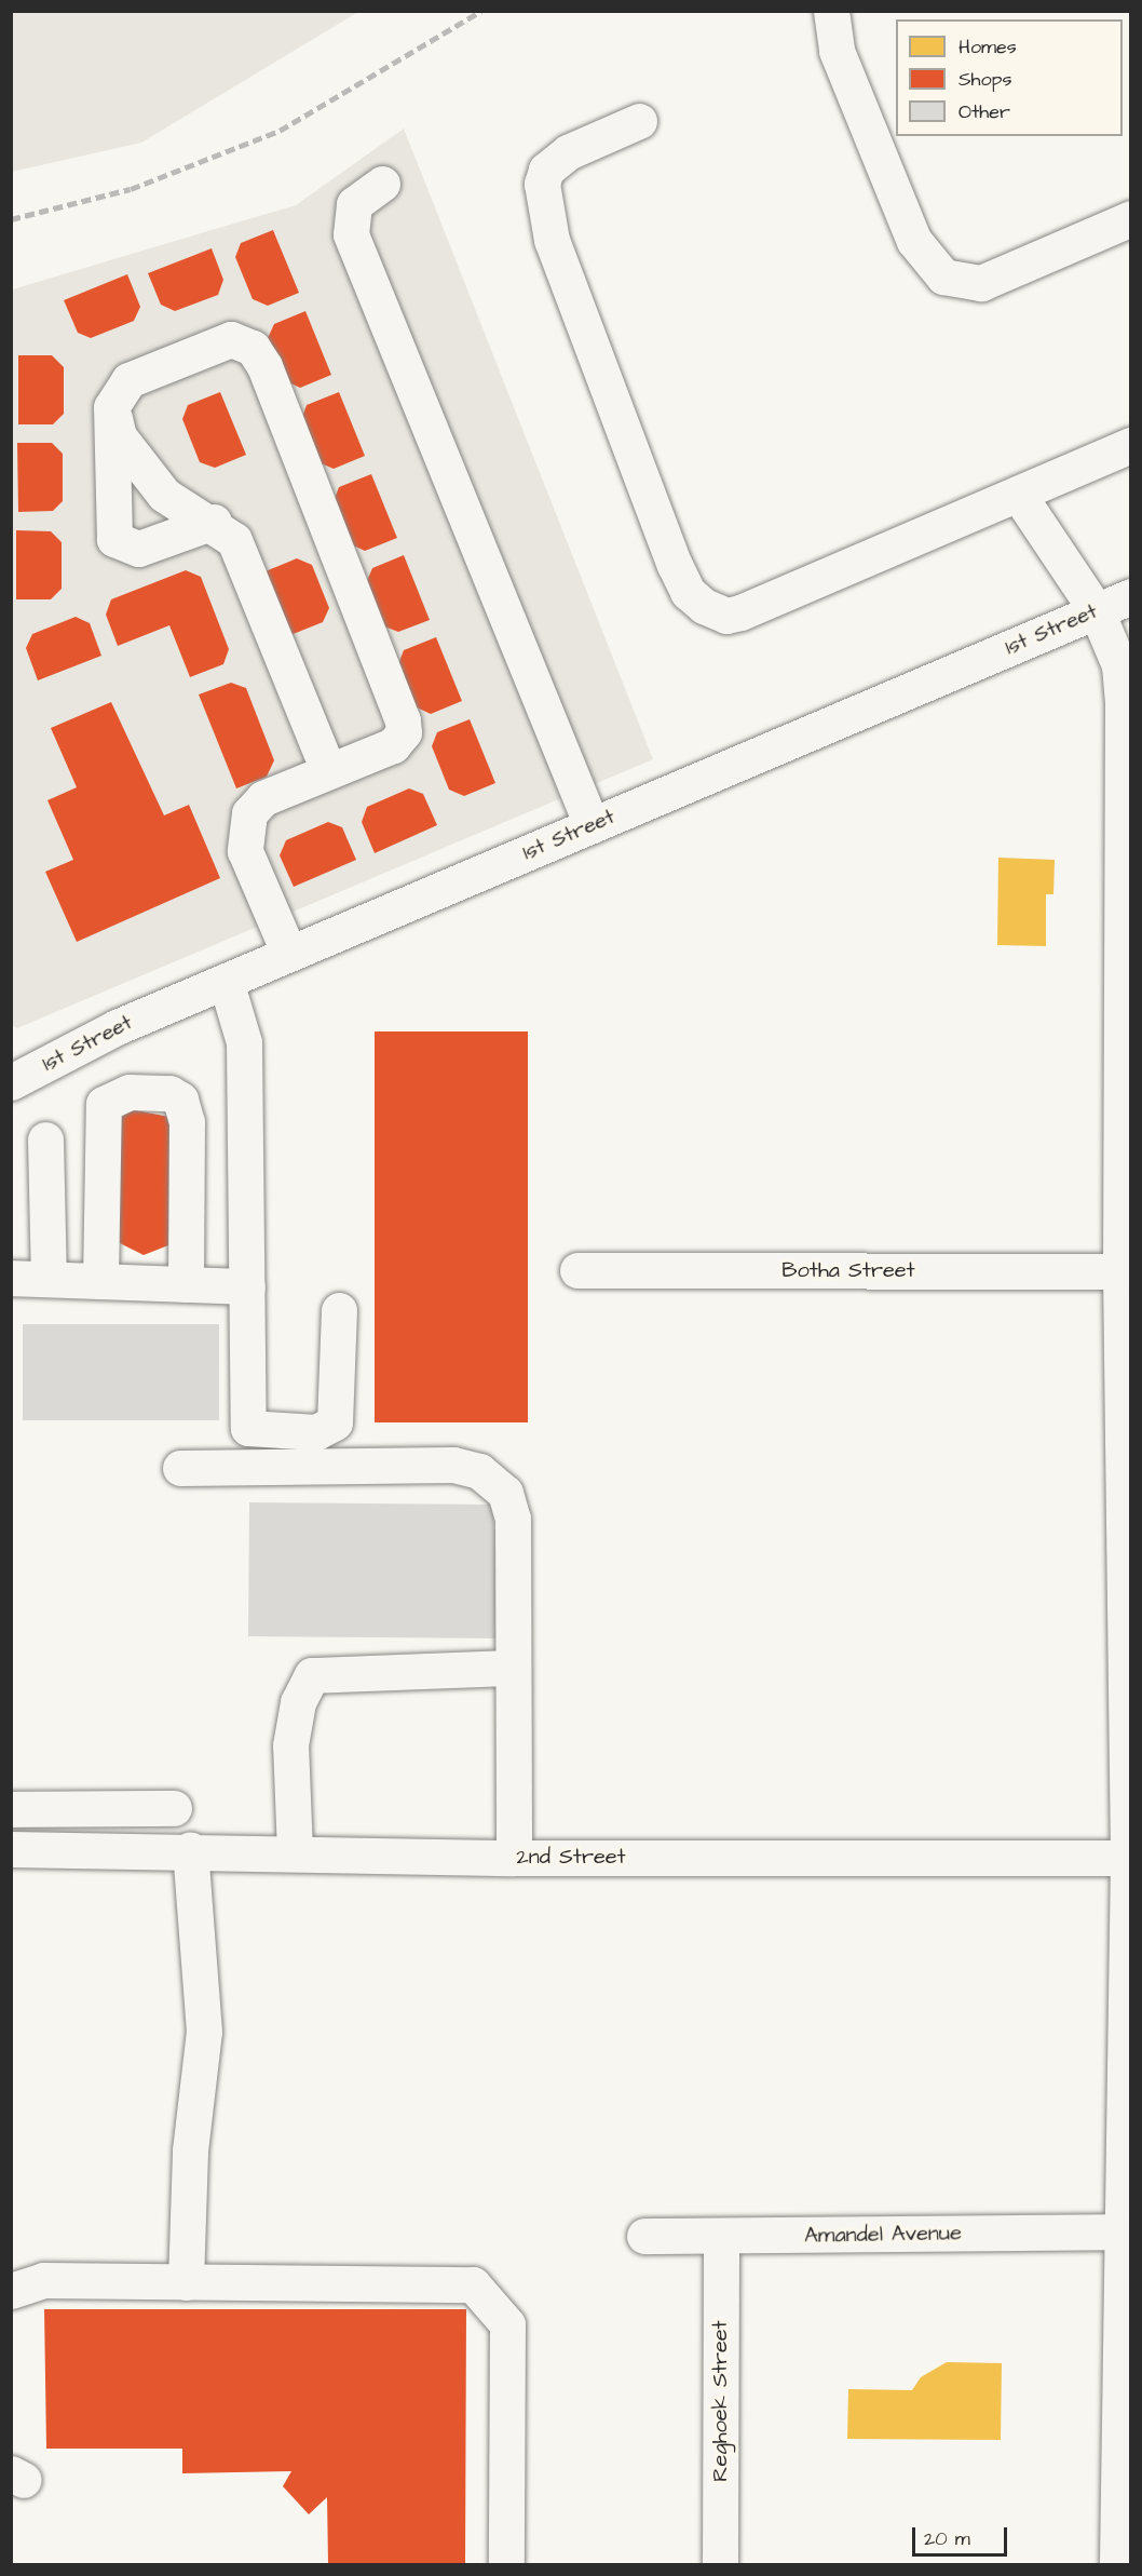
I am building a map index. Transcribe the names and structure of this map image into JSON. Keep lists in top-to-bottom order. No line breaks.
{"streets":{"street":["1st Street","Botha Street","2nd Street","Amandel Avenue","Reghoek Street"]},"crossings":[["Amandel Avenue","Reghoek Street"]],"legend":["Homes","Shops","Other"],"scale_bar":"20 m"}
